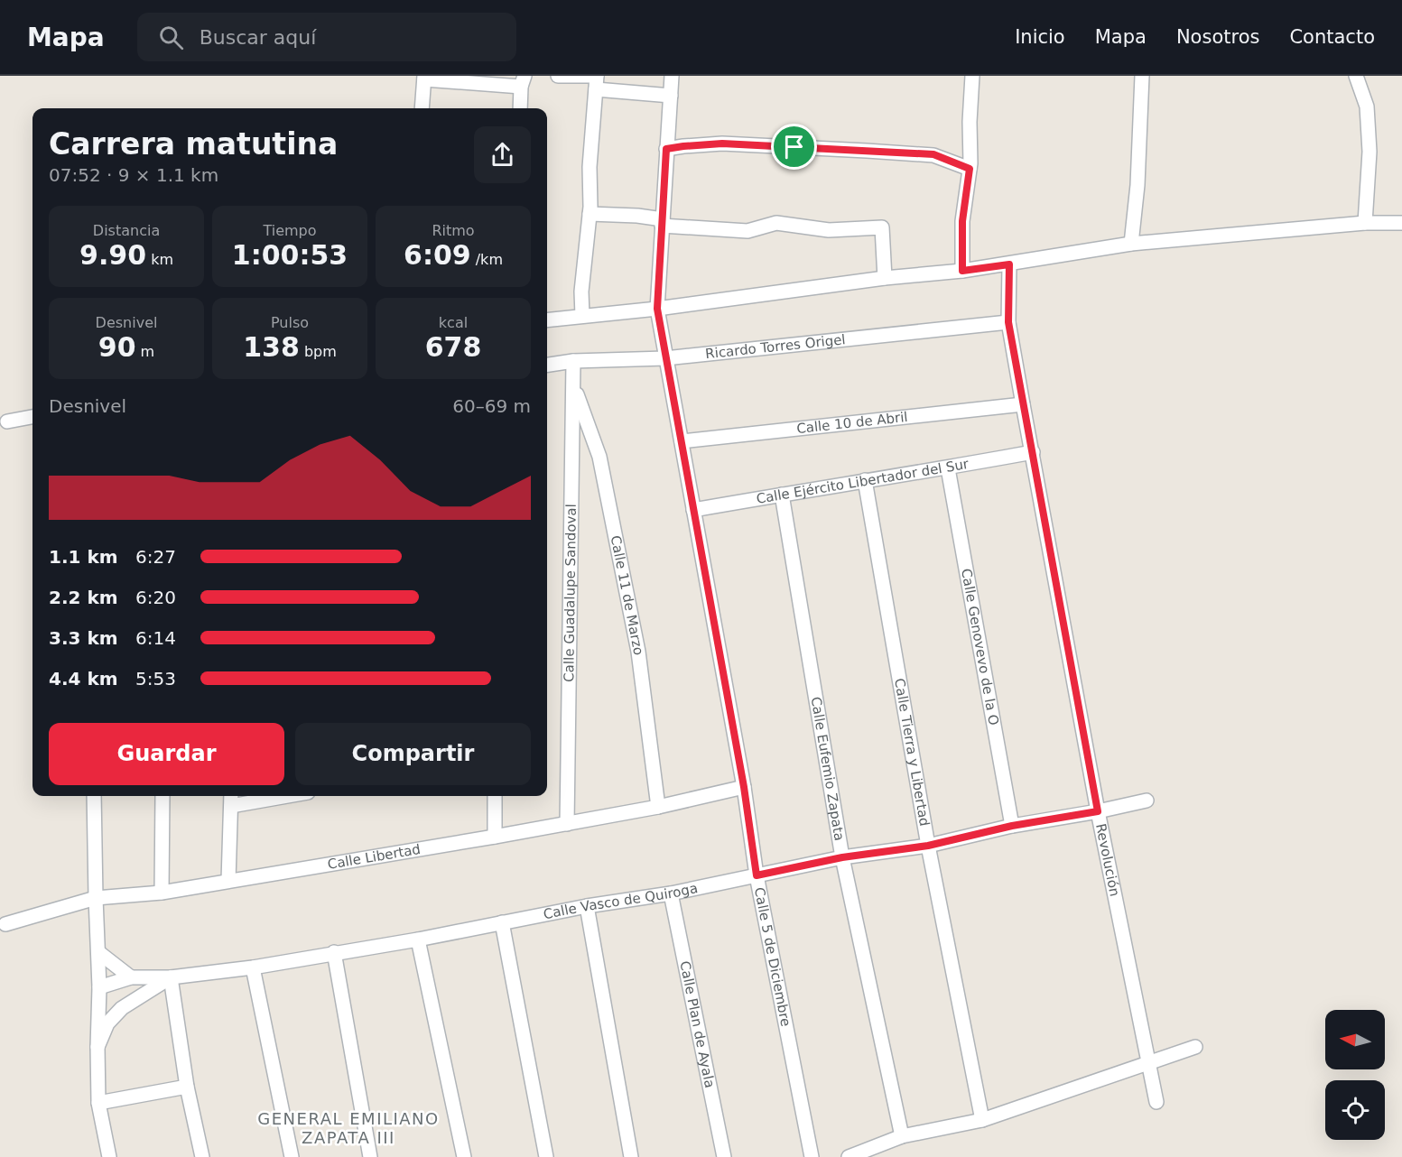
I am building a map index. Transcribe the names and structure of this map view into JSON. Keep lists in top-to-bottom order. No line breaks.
{"streets":{"street":["Ricardo Torres Origel","Calle 10 de Abril","Calle Ejército Libertador del Sur","Calle Guadalupe Sandoval","Calle 11 de Marzo","Calle Genovevo de la O","Calle Tierra y Libertad","Calle Eufemio Zapata","Calle Libertad","Revolución","Calle Vasco de Quiroga","Calle 5 de Diciembre","Calle Plan de Ayala"]},"crossings":[["Ricardo Torres Origel","Calle Guadalupe Sandoval"],["Ricardo Torres Origel","Revolución"],["Ricardo Torres Origel","Calle 5 de Diciembre"],["Calle 10 de Abril","Revolución"],["Calle 10 de Abril","Calle 5 de Diciembre"],["Calle Ejército Libertador del Sur","Calle Genovevo de la O"],["Calle Ejército Libertador del Sur","Calle Tierra y Libertad"],["Calle Ejército Libertador del Sur","Calle Eufemio Zapata"],["Calle Ejército Libertador del Sur","Revolución"],["Calle Ejército Libertador del Sur","Calle 5 de Diciembre"],["Calle Guadalupe Sandoval","Calle 11 de Marzo"],["Calle Guadalupe Sandoval","Calle Libertad"],["Calle 11 de Marzo","Calle Libertad"],["Calle Genovevo de la O","Calle Vasco de Quiroga"],["Calle Tierra y Libertad","Calle Vasco de Quiroga"],["Calle Eufemio Zapata","Calle Vasco de Quiroga"],["Calle Libertad","Calle 5 de Diciembre"],["Revolución","Calle Vasco de Quiroga"],["Calle Vasco de Quiroga","Calle 5 de Diciembre"],["Calle Vasco de Quiroga","Calle Plan de Ayala"]],"districts":["GENERAL EMILIANO ZAPATA III"],"north":"left","page":{"header":"Mapa","search":"Buscar aquí","nav":["Inicio","Mapa","Nosotros","Contacto"],"heading":["Carrera matutina","07:52 · 9 × 1.1 km"],"stats":[["Distancia","9.90 km"],["Tiempo","1:00:53"],["Ritmo","6:09 /km"],["Desnivel","90 m"],["Pulso","138 bpm"],["kcal","678"]],"chart":["Desnivel","60–69 m"],"list":[{"name":"1.1 km","note":"6:27"},{"name":"2.2 km","note":"6:20"},{"name":"3.3 km","note":"6:14"},{"name":"4.4 km","note":"5:53"}],"buttons":["Guardar","Compartir"]}}
